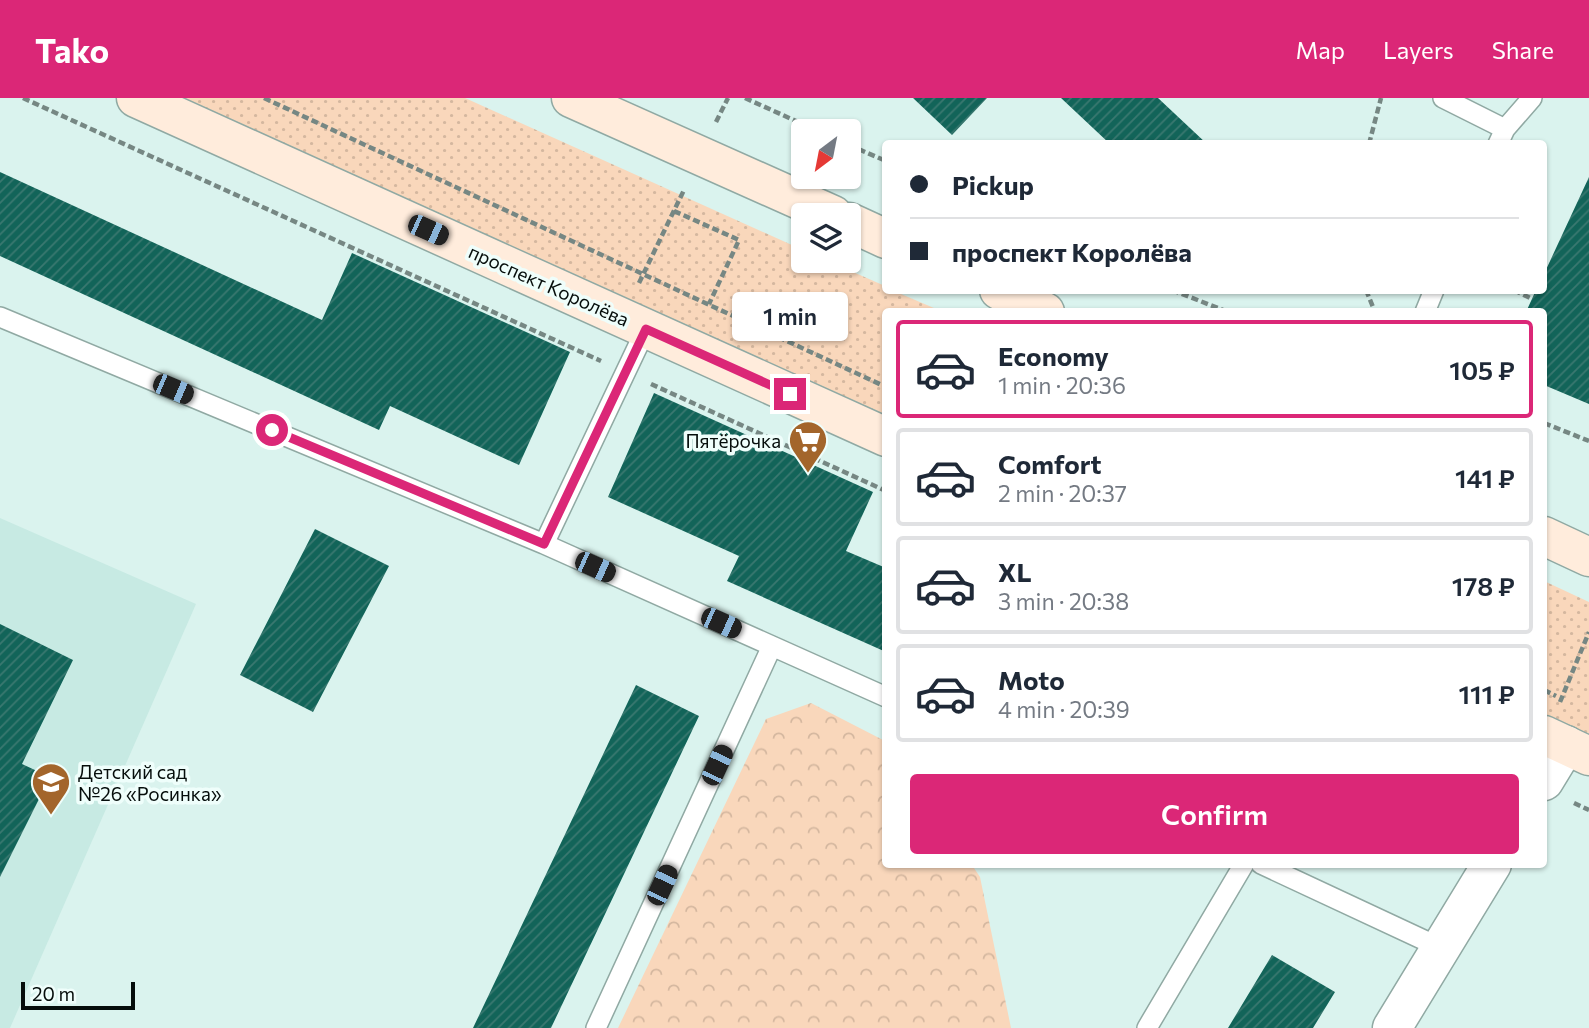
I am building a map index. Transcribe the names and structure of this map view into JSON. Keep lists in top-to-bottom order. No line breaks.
{"streets":{"main road":["проспект Королёва"]},"places":{"supermarket":["Пятёрочка"],"school or university":["Детский сад №26 «Росинка»"]},"scale_bar":"20 m","north":"bottom left","page":{"header":"Tako","nav":["Map","Layers","Share"],"banner":["Pickup","проспект Королёва"],"bubble":"1 min","list":[{"name":"Economy","note":"1 min · 20:36","value":"105 ₽"},{"name":"Comfort","note":"2 min · 20:37","value":"141 ₽"},{"name":"XL","note":"3 min · 20:38","value":"178 ₽"},{"name":"Moto","note":"4 min · 20:39","value":"111 ₽"}],"buttons":"Confirm","scale":"20 m"}}
